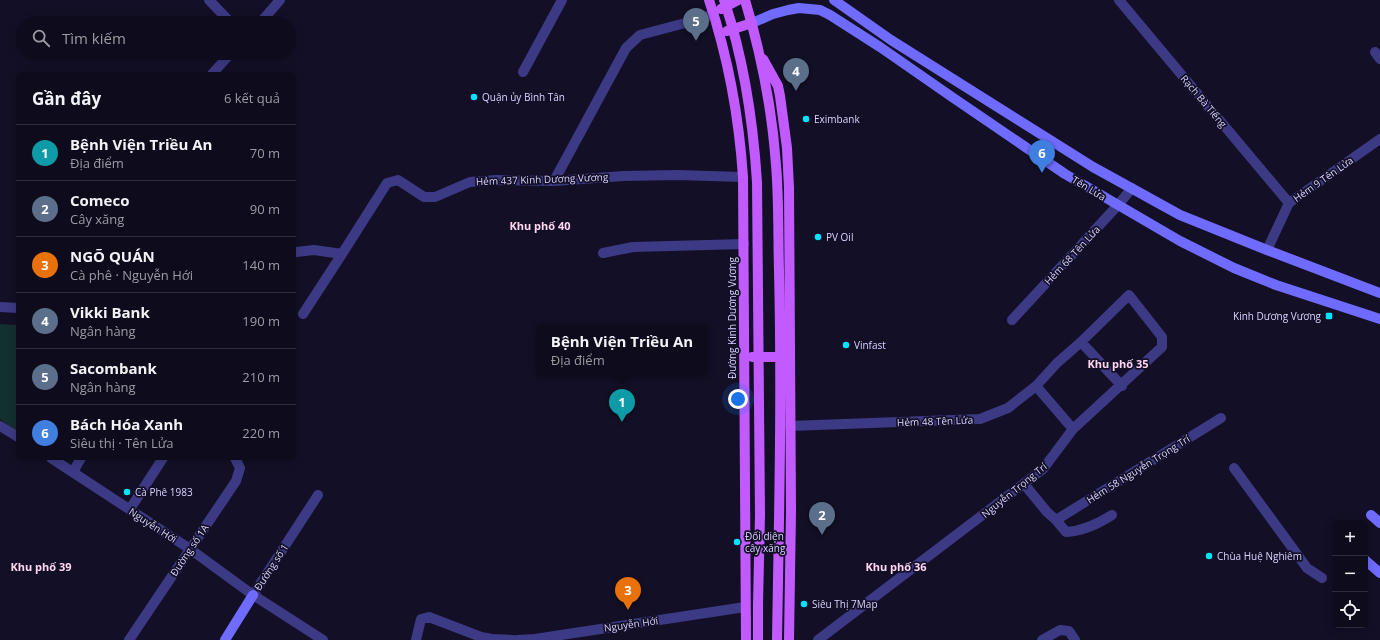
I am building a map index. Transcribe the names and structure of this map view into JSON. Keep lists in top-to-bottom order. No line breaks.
{"streets":{"main road":["Tên Lửa","Đường Kinh Dương Vương","Đường số 1"],"street":["Rạch Bà Tiếng","Hẻm 437 Kinh Dương Vương","Hẻm 9 Tên Lửa","Hẻm 68 Tên Lửa","Hẻm 48 Tên Lửa","Hẻm 58 Nguyễn Trọng Trí","Nguyễn Trọng Trí","Nguyễn Hới","Đường số 1A"]},"crossings":[["Rạch Bà Tiếng","Hẻm 9 Tên Lửa"],["Hẻm 437 Kinh Dương Vương","Đường Kinh Dương Vương"],["Hẻm 9 Tên Lửa","Tên Lửa"],["Tên Lửa","Hẻm 68 Tên Lửa"],["Đường Kinh Dương Vương","Nguyễn Hới"],["Hẻm 48 Tên Lửa","Nguyễn Trọng Trí"],["Nguyễn Hới","Đường số 1A"],["Nguyễn Hới","Đường số 1"]],"districts":["Khu phố 40","Khu phố 35","Khu phố 39","Khu phố 36"],"places":{"other":["Quận ủy Bình Tân","Eximbank","PV Oil","Vinfast","Cà Phê 1983","Đối diện cây xăng","Chùa Huệ Nghiêm","Siêu Thị 7Map"],"transit":["Kinh Dương Vương"]},"page":{"pins":["5","4","6","1","2","3"],"search":"Tìm kiếm","heading":["Gần đây","6 kết quả"],"list":[{"mark":"1","name":"Bệnh Viện Triều An","note":"Địa điểm","value":"70 m"},{"mark":"2","name":"Comeco","note":"Cây xăng","value":"90 m"},{"mark":"3","name":"NGÕ QUÁN","note":"Cà phê · Nguyễn Hới","value":"140 m"},{"mark":"4","name":"Vikki Bank","note":"Ngân hàng","value":"190 m"},{"mark":"5","name":"Sacombank","note":"Ngân hàng","value":"210 m"},{"mark":"6","name":"Bách Hóa Xanh","note":"Siêu thị · Tên Lửa","value":"220 m"}],"popup":["Bệnh Viện Triều An","Địa điểm"],"map_buttons":["+","−"]}}
